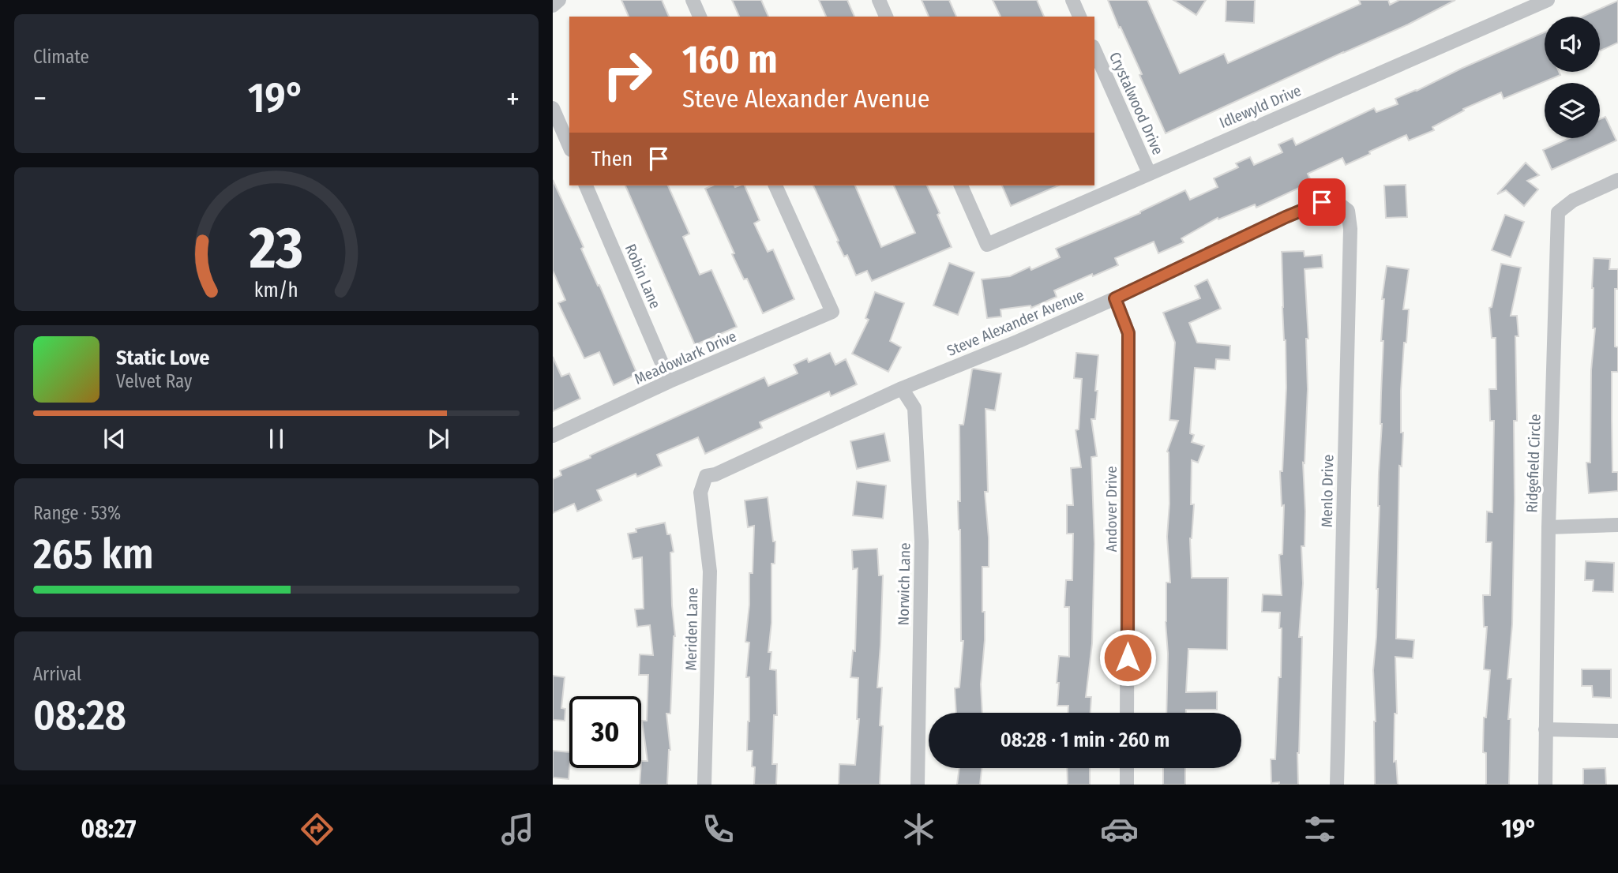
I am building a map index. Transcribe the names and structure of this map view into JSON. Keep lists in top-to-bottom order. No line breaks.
{"streets":{"street":["Crystalwood Drive","Idlewyld Drive","Robin Lane","Steve Alexander Avenue","Meadowlark Drive","Ridgefield Circle","Menlo Drive","Andover Drive","Norwich Lane","Meriden Lane"]},"crossings":[["Crystalwood Drive","Idlewyld Drive"],["Robin Lane","Meadowlark Drive"],["Steve Alexander Avenue","Menlo Drive"],["Steve Alexander Avenue","Andover Drive"],["Steve Alexander Avenue","Norwich Lane"],["Steve Alexander Avenue","Meriden Lane"]],"page":{"tile":["Climate",["Range · 53%","265 km"],["Arrival","08:28"]],"turn":["160 m","Steve Alexander Avenue"],"heat":["−","19°","+"],"then":"Then","song":["Static Love","Velvet Ray"],"limit":"30","trip":"08:28 · 1 min · 260 m","tabs":["08:27","19°"],"gauge":["23","km/h"]}}
